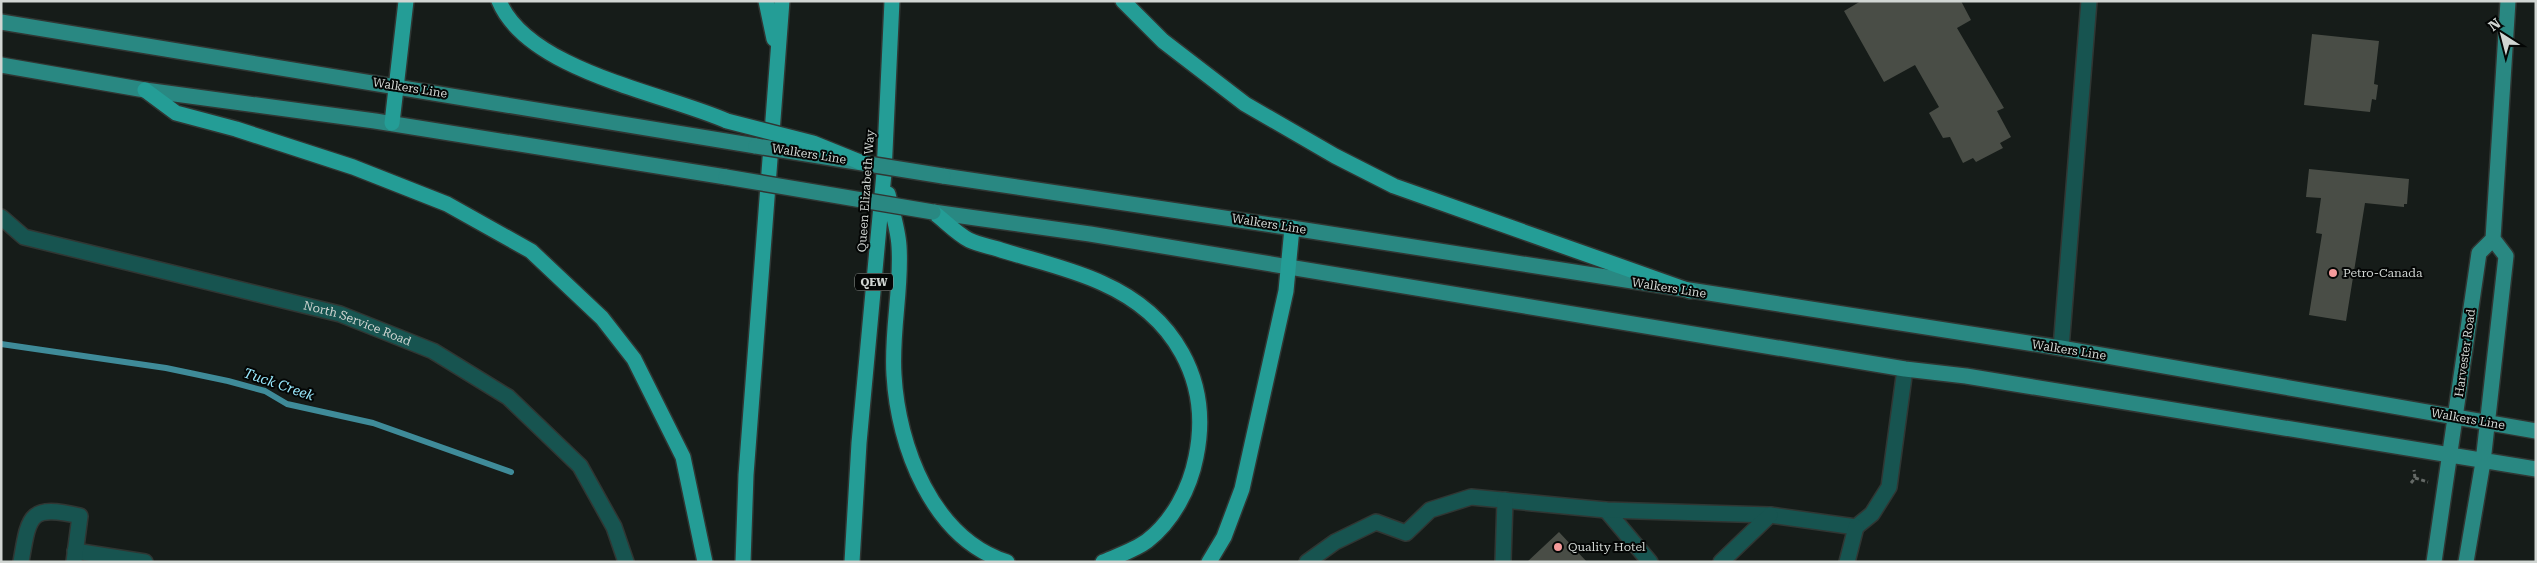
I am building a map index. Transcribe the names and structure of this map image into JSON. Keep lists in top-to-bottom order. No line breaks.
{"streets":{"highway":["Queen Elizabeth Way","QEW"],"main road":["Walkers Line","Harvester Road"],"street":["North Service Road"]},"crossings":[["Walkers Line","Harvester Road"]],"water":["Tuck Creek"],"places":["Petro-Canada","Quality Hotel"],"north":"top left"}
